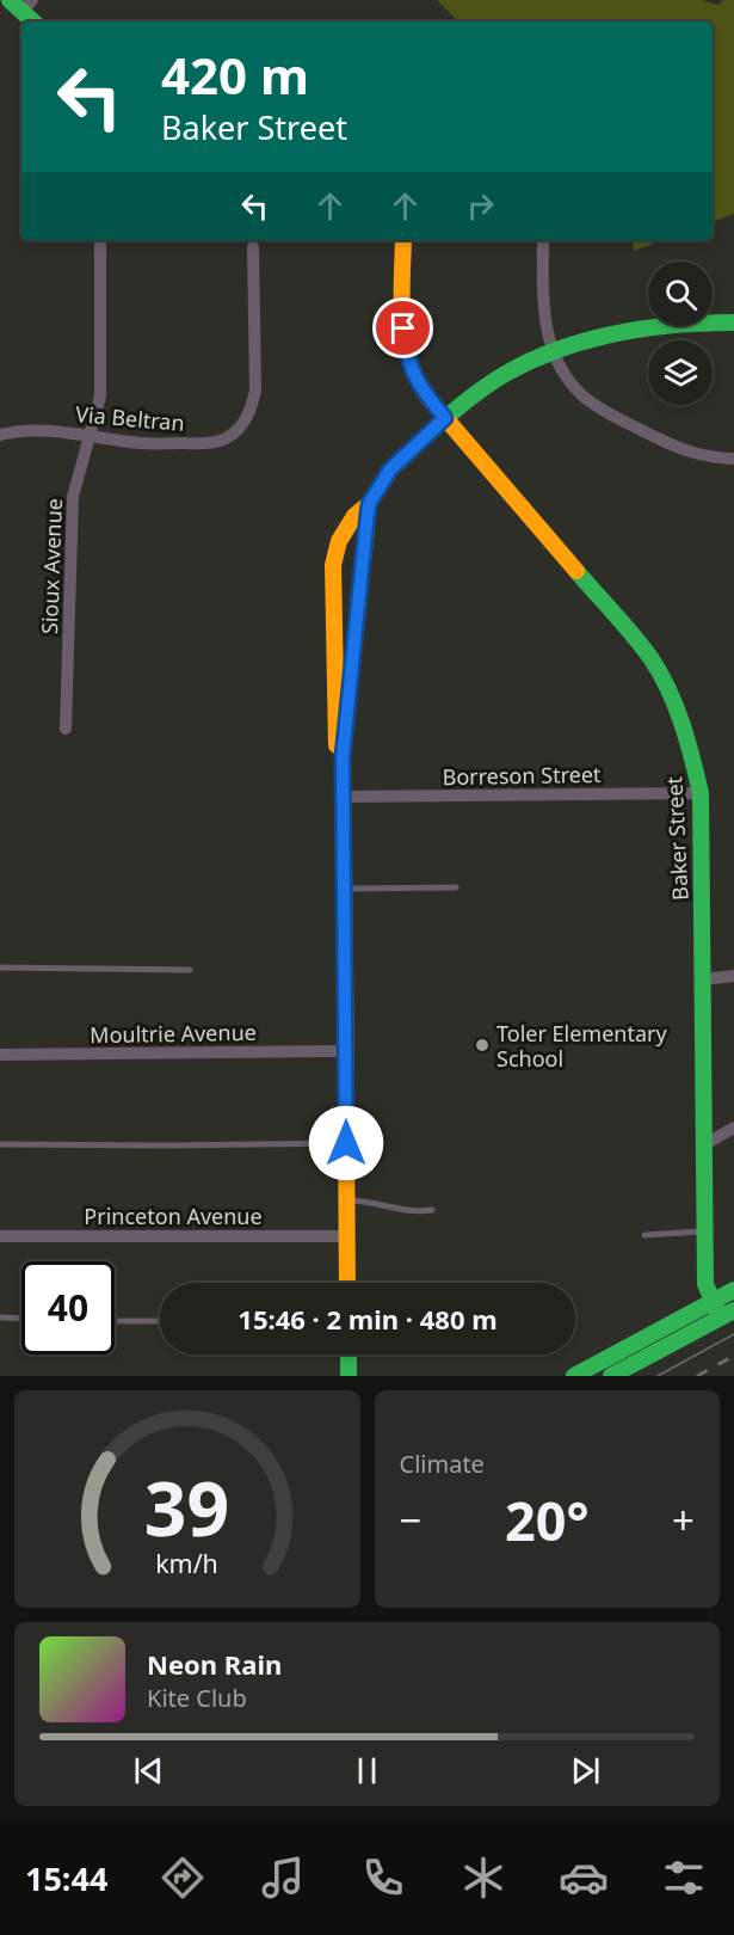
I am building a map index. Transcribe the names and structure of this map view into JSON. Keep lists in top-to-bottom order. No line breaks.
{"streets":{"street":["Via Beltran","Sioux Avenue","Borreson Street","Baker Street","Moultrie Avenue","Princeton Avenue"]},"crossings":[["Via Beltran","Sioux Avenue"],["Borreson Street","Baker Street"]],"places":["Toler Elementary School"],"page":{"turn":["420 m","Baker Street"],"limit":"40","trip":"15:46 · 2 min · 480 m","tile":"Climate","heat":["−","20°","+"],"song":["Neon Rain","Kite Club"],"tabs":"15:44","gauge":["39","km/h"]}}
